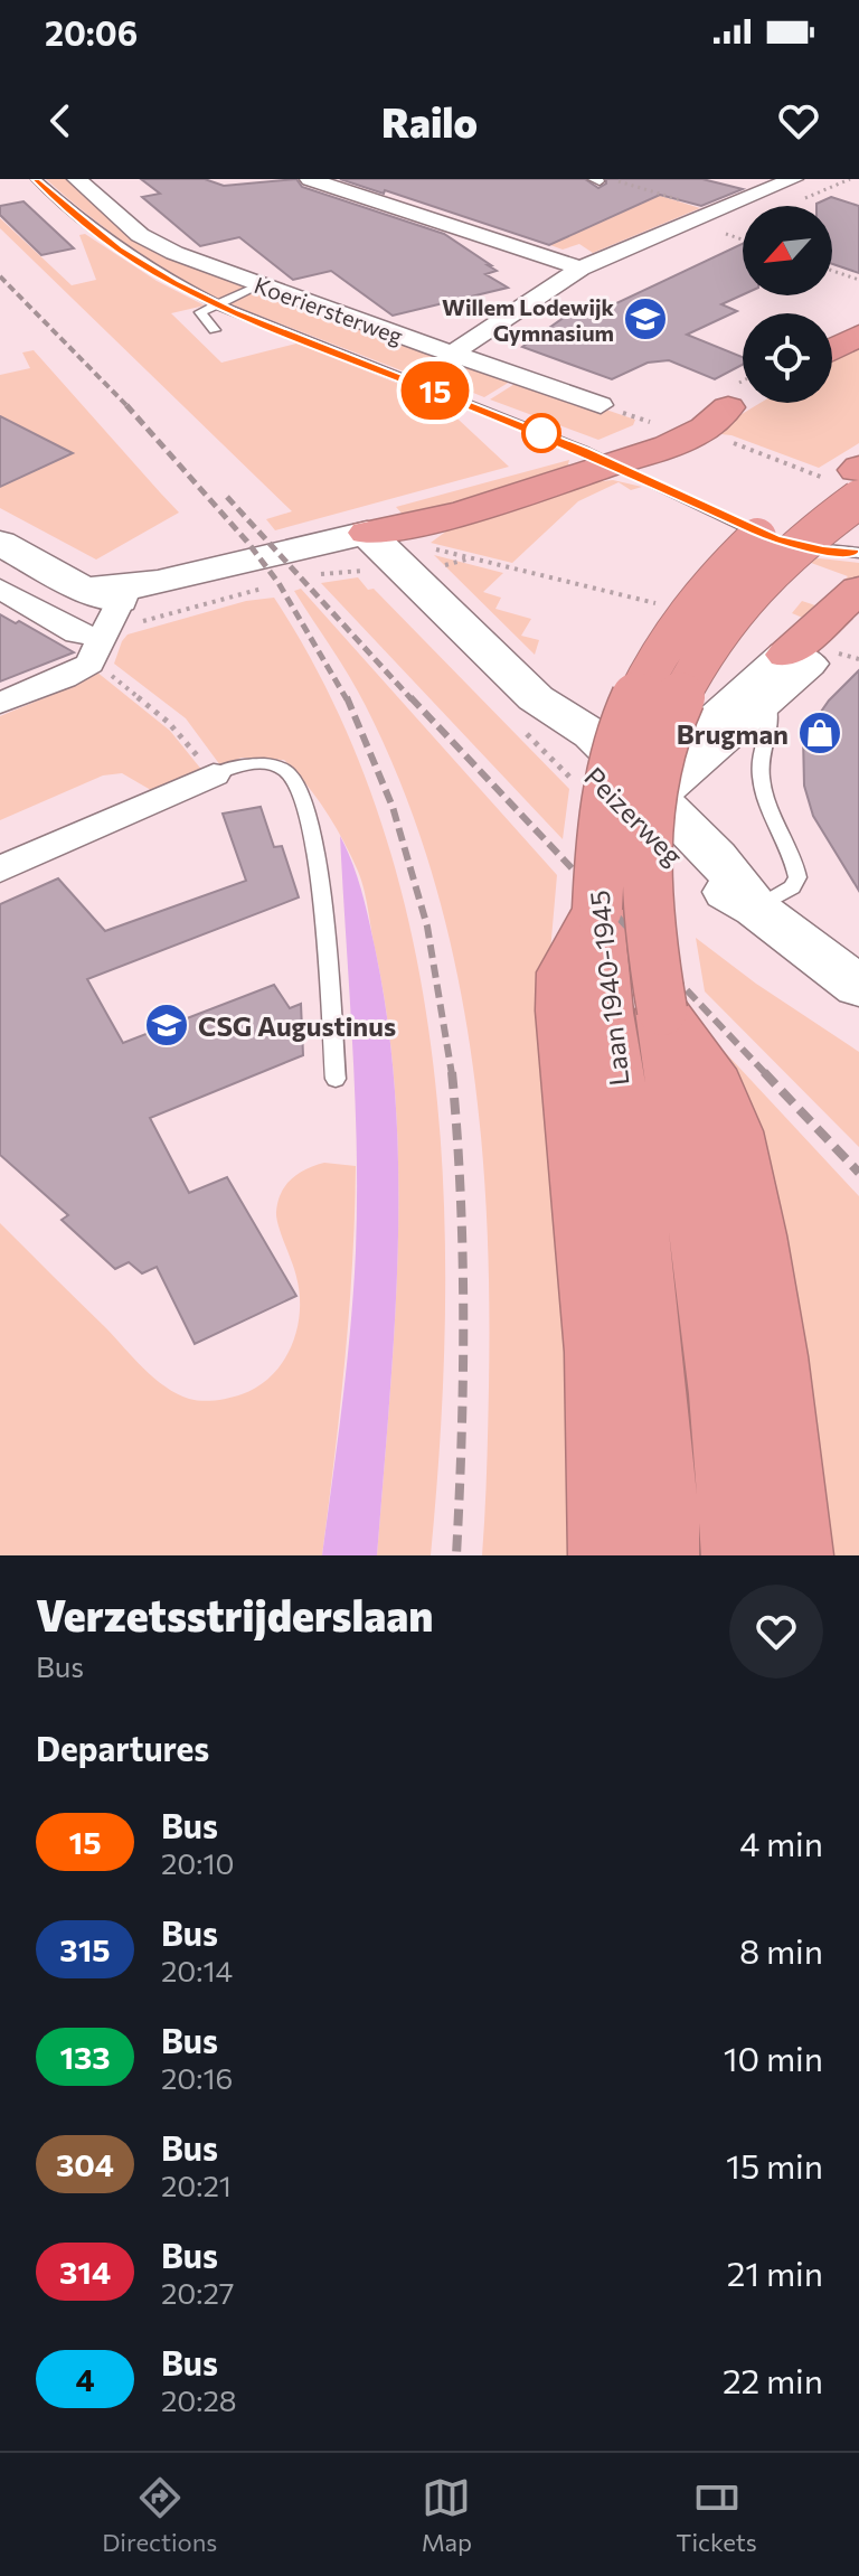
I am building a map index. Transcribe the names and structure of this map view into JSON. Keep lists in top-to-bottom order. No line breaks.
{"streets":{"highway":["Laan 1940-1945"],"main road":["Peizerweg"],"street":["Koeriersterweg"]},"places":{"school or university":["Willem Lodewijk Gymnasium","CSG Augustinus"],"shop":["Brugman"]},"lines":["bus line 15"],"north":"bottom left","page":{"status":"20:06","header":"Railo","on_map":"15","heading":[["Verzetsstrijderslaan","Bus"],"Departures"],"list":[{"mark":"15","name":"Bus","note":"20:10","value":"4 min"},{"mark":"315","name":"Bus","note":"20:14","value":"8 min"},{"mark":"133","name":"Bus","note":"20:16","value":"10 min"},{"mark":"304","name":"Bus","note":"20:21","value":"15 min"},{"mark":"314","name":"Bus","note":"20:27","value":"21 min"},{"mark":"4","name":"Bus","note":"20:28","value":"22 min"}],"tabs":["Directions","Map","Tickets"]}}
